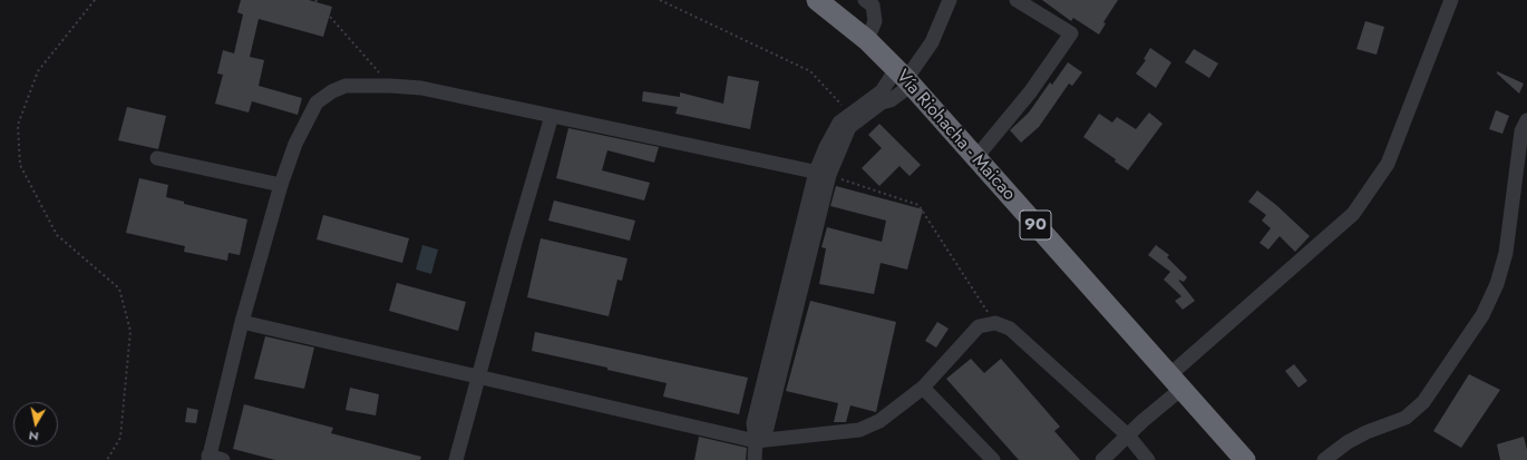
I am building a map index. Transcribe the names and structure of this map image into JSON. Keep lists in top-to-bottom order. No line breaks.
{"streets":{"highway":["Vía Riohacha - Maicao","90"]},"north":"bottom"}
